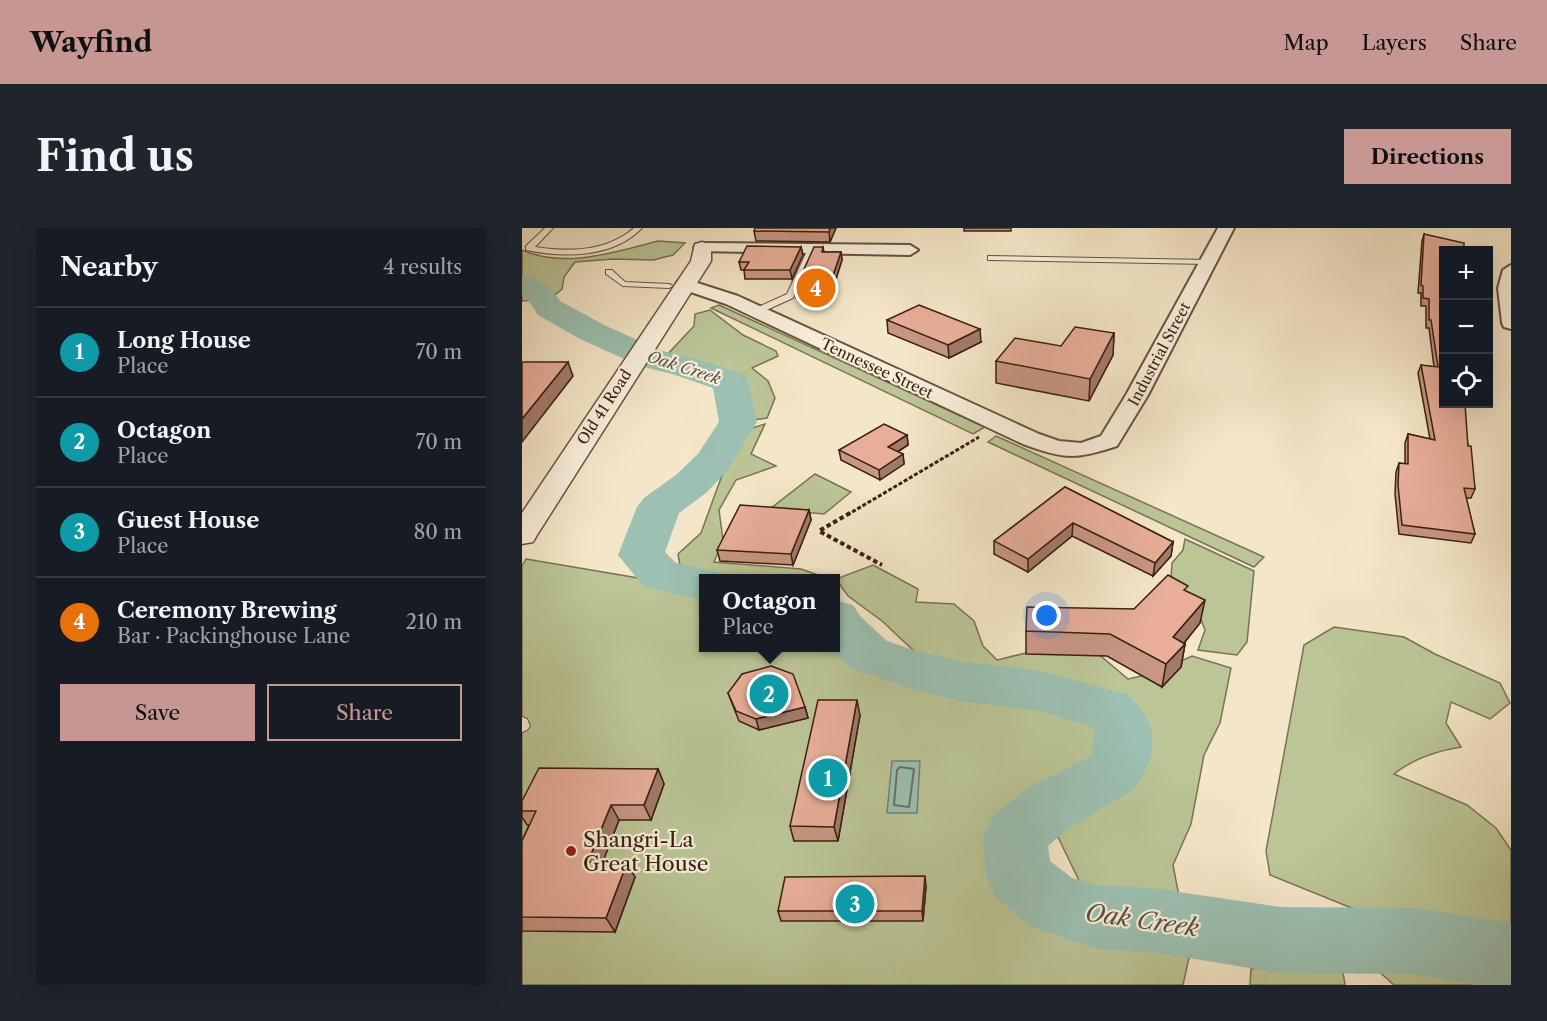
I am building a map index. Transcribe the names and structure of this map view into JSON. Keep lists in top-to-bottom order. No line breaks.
{"streets":{"street":["Industrial Street","Tennessee Street","Old 41 Road"]},"crossings":[["Industrial Street","Tennessee Street"],["Tennessee Street","Old 41 Road"]],"water":["Oak Creek"],"places":["Shangri-La Great House"],"page":{"header":"Wayfind","nav":["Map","Layers","Share"],"buttons":["Directions",["Save","Share"]],"title":"Find us","heading":["Nearby","4 results"],"map_buttons":["+","−"],"pins":["4","2","1","3"],"list":[{"mark":"1","name":"Long House","note":"Place","value":"70 m"},{"mark":"2","name":"Octagon","note":"Place","value":"70 m"},{"mark":"3","name":"Guest House","note":"Place","value":"80 m"},{"mark":"4","name":"Ceremony Brewing","note":"Bar · Packinghouse Lane","value":"210 m"}],"popup":["Octagon","Place"]}}
